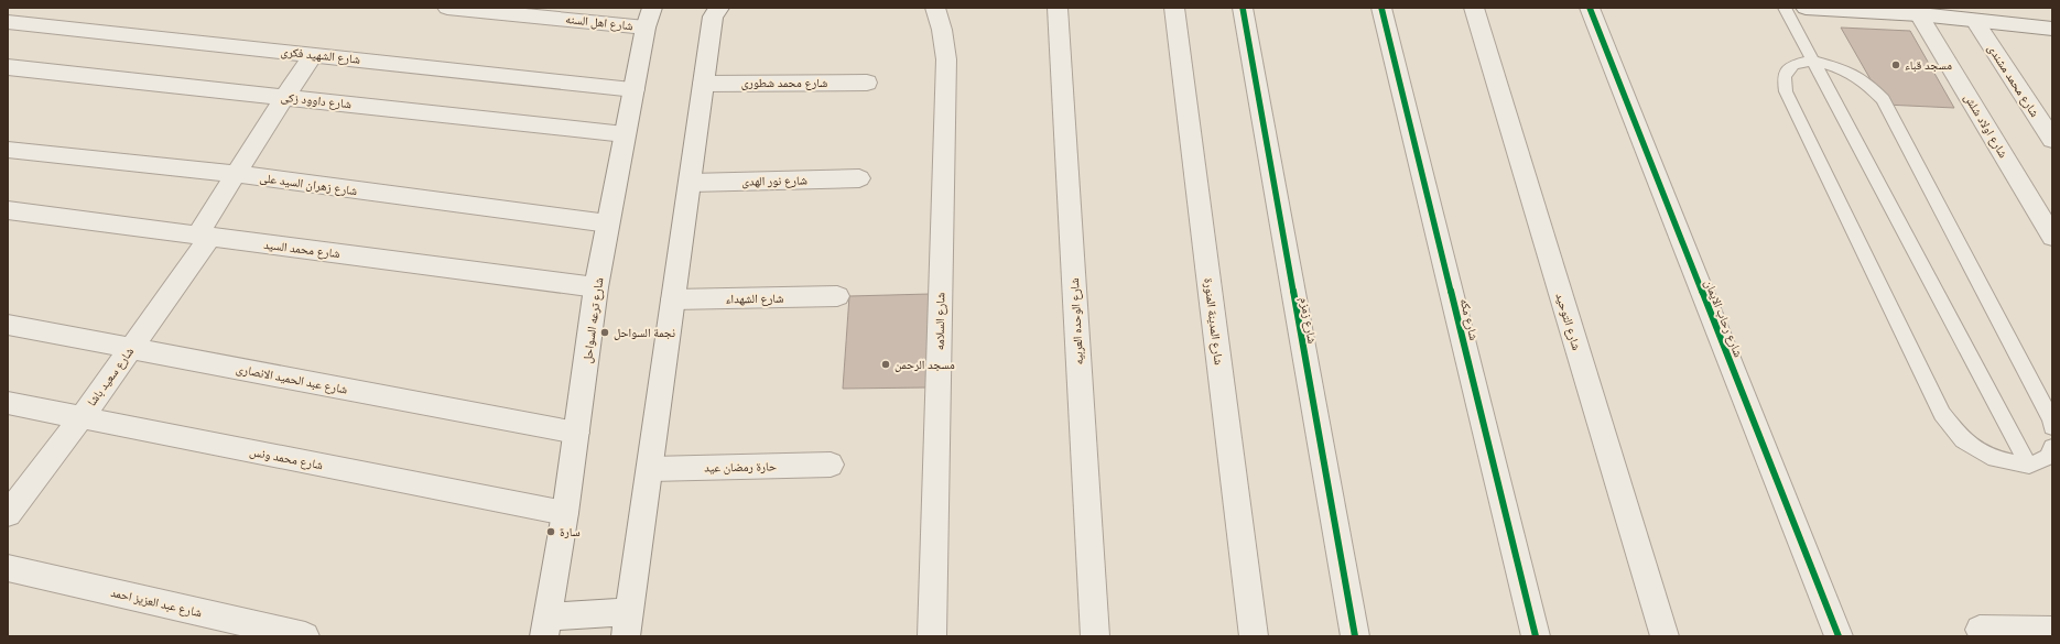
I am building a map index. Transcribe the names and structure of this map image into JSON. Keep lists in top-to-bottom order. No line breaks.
{"streets":{"street":["شارع اهل السنه","شارع الشهيد فكرى","شارع محمد مشندى","شارع محمد شطورى","شارع داوود زكى","شارع اولاد شلش","شارع نور الهدى","شارع زهران السيد على","شارع محمد السيد","شارع الشهداء","شارع رحاب الايمان","شارع مكه","شارع ترعه السواحل","شارع زمزم","شارع السلامه","شارع الوحده العربيه","شارع المدينة المنورة","شارع التوحيد","شارع سعيد باشا","شارع عبد الحميد الانصارى","شارع محمد ونس","حارة رمضان عيد","شارع عبد العزيز احمد"]},"crossings":[["شارع اهل السنه","شارع ترعه السواحل"],["شارع الشهيد فكرى","شارع ترعه السواحل"],["شارع الشهيد فكرى","شارع سعيد باشا"],["شارع داوود زكى","شارع ترعه السواحل"],["شارع داوود زكى","شارع سعيد باشا"],["شارع زهران السيد على","شارع ترعه السواحل"],["شارع زهران السيد على","شارع سعيد باشا"],["شارع محمد السيد","شارع ترعه السواحل"],["شارع محمد السيد","شارع سعيد باشا"],["شارع ترعه السواحل","شارع عبد الحميد الانصارى"],["شارع ترعه السواحل","شارع محمد ونس"],["شارع سعيد باشا","شارع عبد الحميد الانصارى"],["شارع سعيد باشا","شارع محمد ونس"]],"places":["مسجد قباء","نجمة السواحل","مسجد الرحمن","سارة"]}
